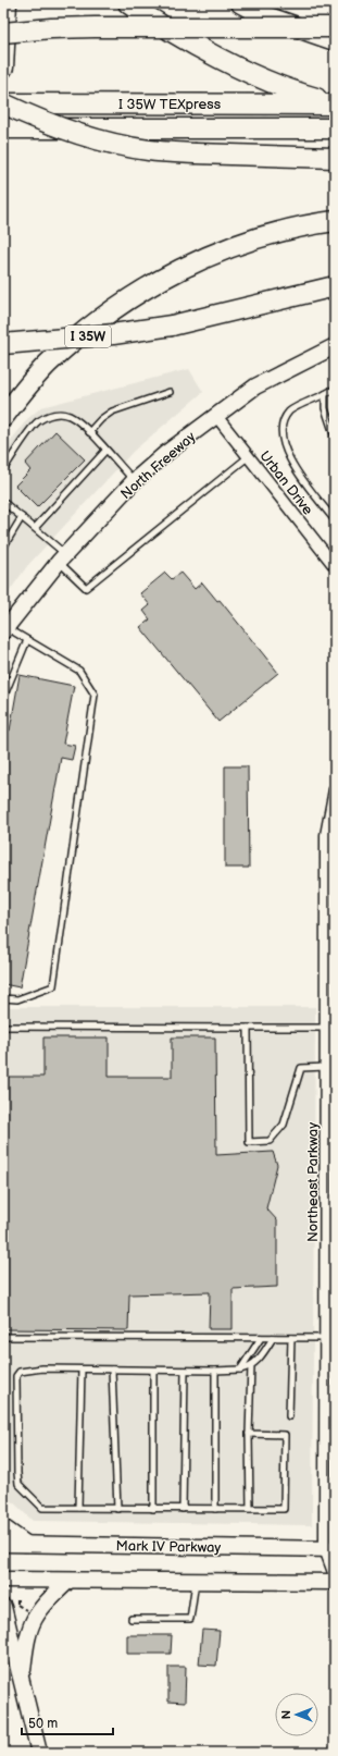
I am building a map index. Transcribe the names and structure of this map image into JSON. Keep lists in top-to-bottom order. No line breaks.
{"streets":{"highway":["I 35W TEXpress","I 35W"],"main road":["North Freeway","Mark IV Parkway"],"street":["Urban Drive","Northeast Parkway"]},"crossings":[["North Freeway","Urban Drive"],["Northeast Parkway","Mark IV Parkway"]],"scale_bar":"50 m","north":"left"}
